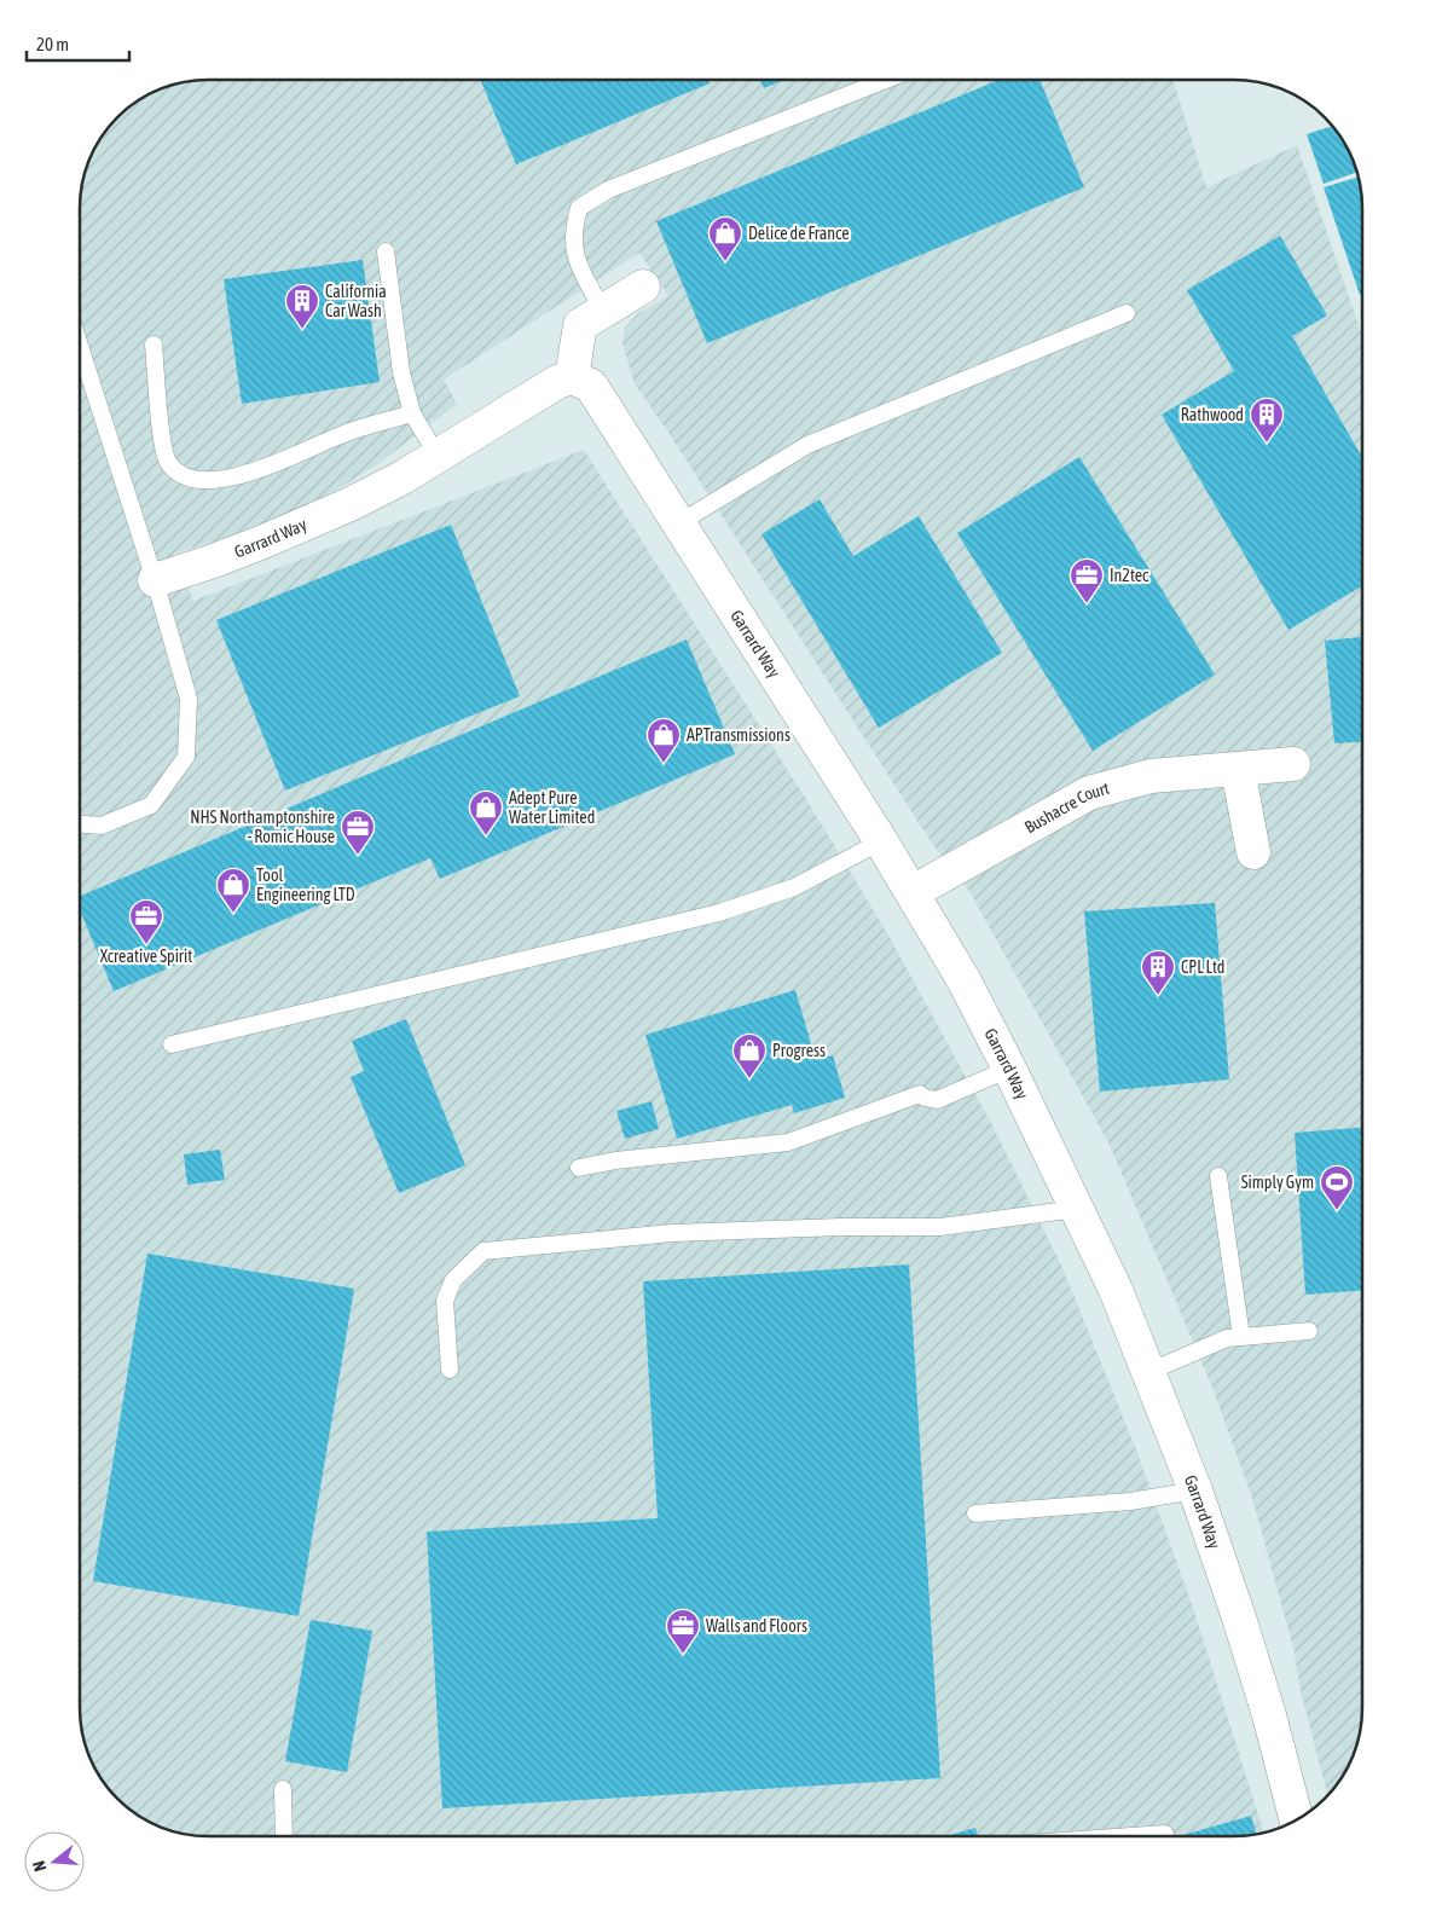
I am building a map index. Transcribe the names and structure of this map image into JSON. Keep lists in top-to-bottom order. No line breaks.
{"streets":{"street":["Garrard Way","Bushacre Court"]},"crossings":[["Garrard Way","Bushacre Court"]],"places":{"shop":["Delice de France","APTransmissions","Adept Pure Water Limited","Tool Engineering LTD","Progress"],"building":["California Car Wash","Rathwood","CPL Ltd"],"office":["In2tec","NHS Northamptonshire - Romic House","Xcreative Spirit","Walls and Floors"],"sports":["Simply Gym"]},"scale_bar":"20 m","north":"left"}
